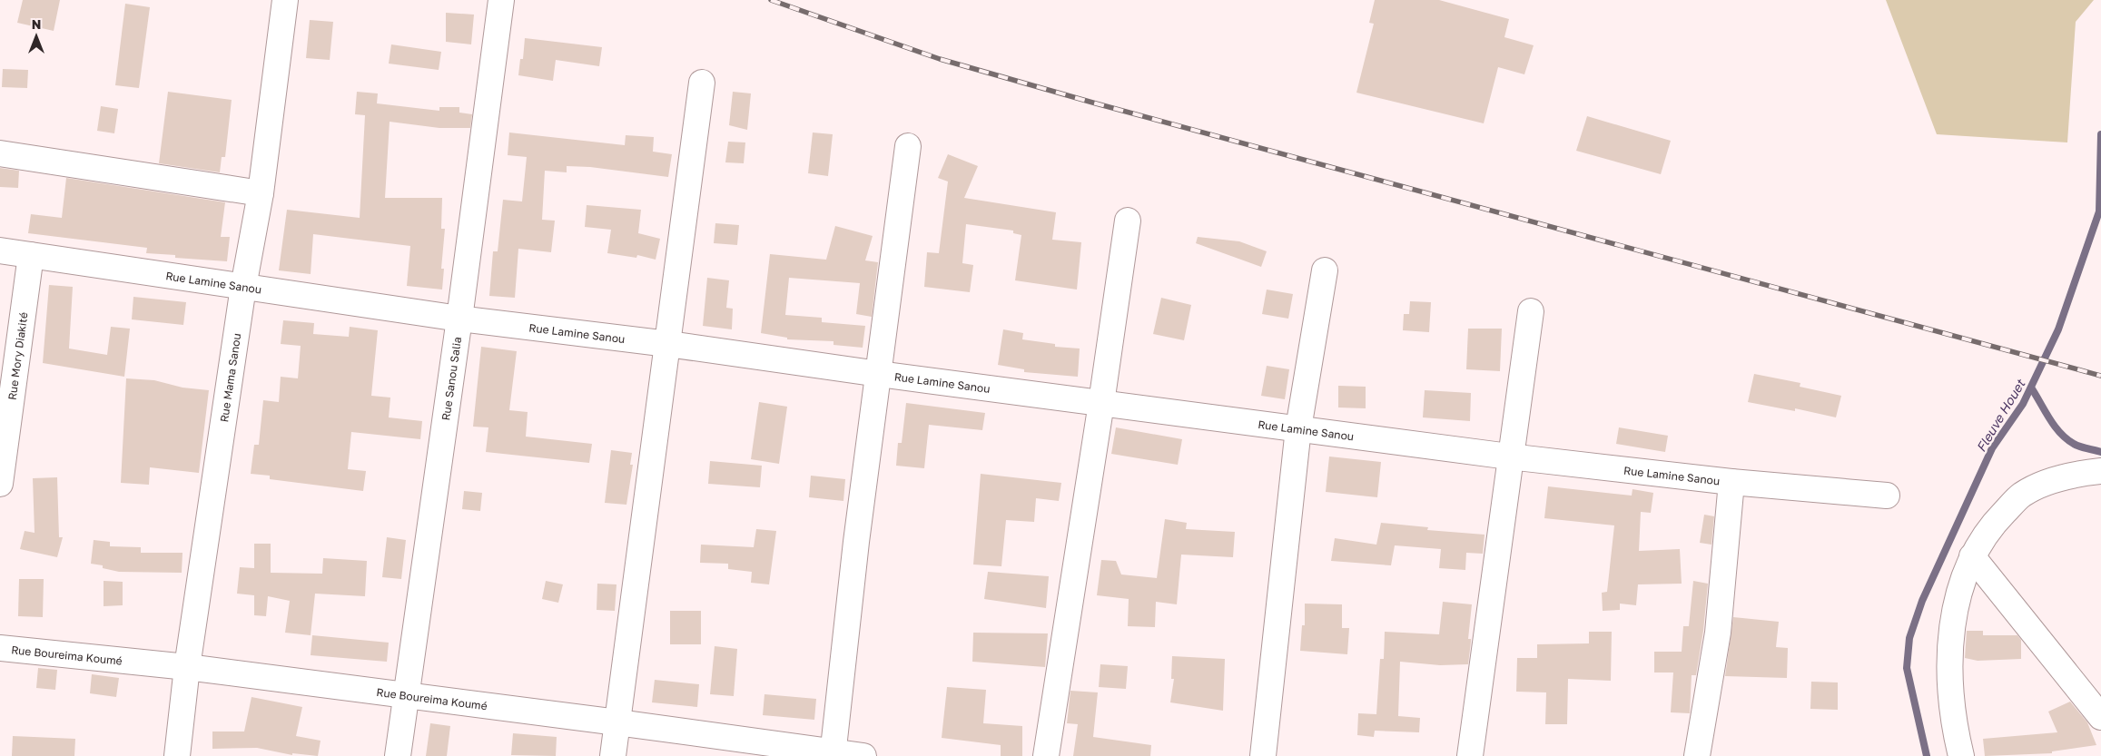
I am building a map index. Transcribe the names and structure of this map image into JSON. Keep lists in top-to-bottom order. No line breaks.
{"streets":{"street":["Rue Lamine Sanou","Rue Mory Diakité","Rue Mama Sanou","Rue Sanou Salia","Rue Boureima Koumé"]},"crossings":[["Rue Lamine Sanou","Rue Mory Diakité"],["Rue Lamine Sanou","Rue Mama Sanou"],["Rue Lamine Sanou","Rue Sanou Salia"],["Rue Mama Sanou","Rue Boureima Koumé"],["Rue Sanou Salia","Rue Boureima Koumé"]],"water":["Fleuve Houet"],"north":"top"}
